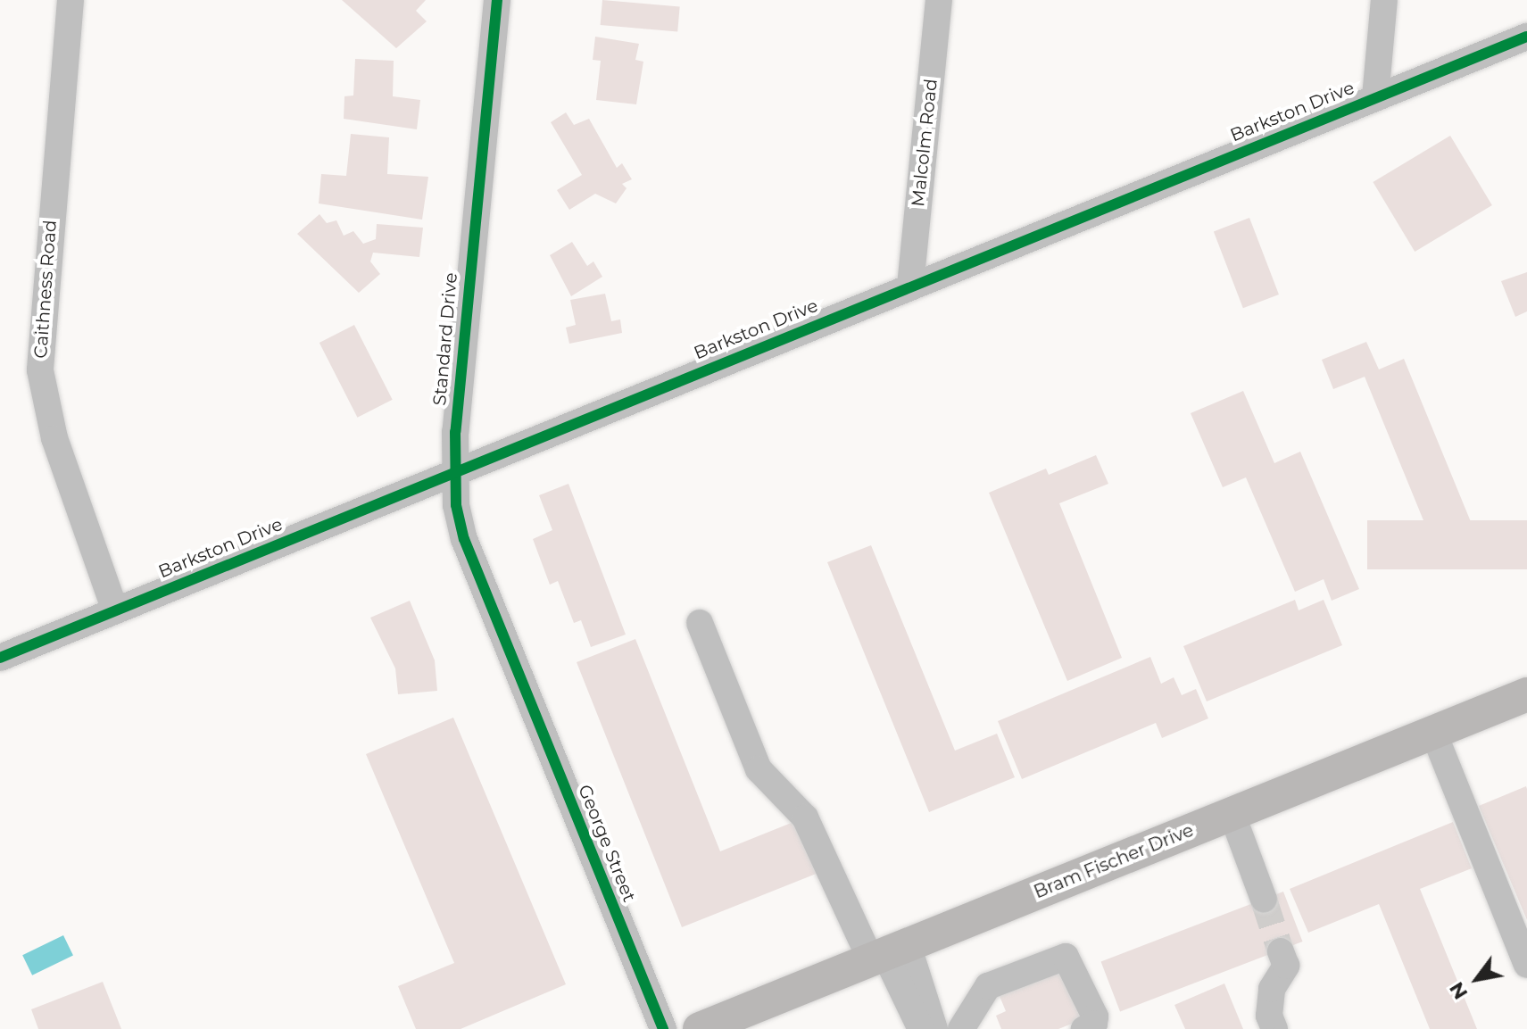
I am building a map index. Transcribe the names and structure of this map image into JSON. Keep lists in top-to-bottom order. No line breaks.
{"streets":{"main road":["Bram Fischer Drive"],"street":["Barkston Drive","Malcolm Road","Caithness Road","Standard Drive","George Street"]},"crossings":[["Barkston Drive","Malcolm Road"],["Barkston Drive","Caithness Road"],["Barkston Drive","Standard Drive"],["Standard Drive","George Street"]],"north":"bottom left"}
